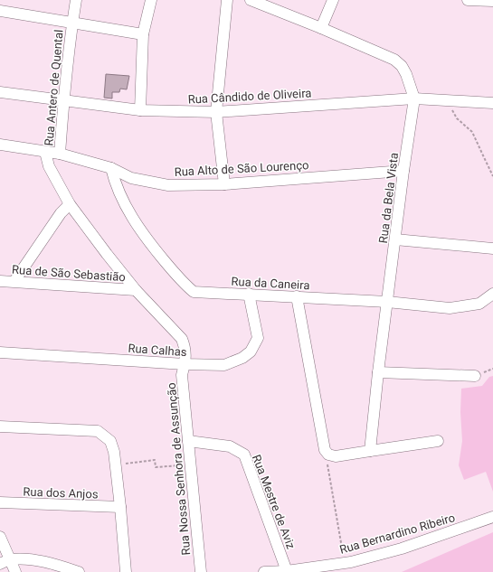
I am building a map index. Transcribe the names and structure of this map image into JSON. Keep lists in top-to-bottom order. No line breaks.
{"streets":{"street":["Rua Antero de Quental","Rua Cândido de Oliveira","Rua Alto de São Lourenço","Rua da Bela Vista","Rua de São Sebastião","Rua da Caneira","Rua Calhas","Rua Nossa Senhora de Assunção","Rua dos Anjos","Rua Mestre de Aviz","Rua Bernardino Ribeiro"]},"crossings":[["Rua Antero de Quental","Rua Cândido de Oliveira"],["Rua Antero de Quental","Rua Alto de São Lourenço"],["Rua Cândido de Oliveira","Rua da Bela Vista"],["Rua Alto de São Lourenço","Rua da Bela Vista"],["Rua Alto de São Lourenço","Rua da Caneira"],["Rua Alto de São Lourenço","Rua Nossa Senhora de Assunção"],["Rua da Bela Vista","Rua da Caneira"],["Rua de São Sebastião","Rua Nossa Senhora de Assunção"],["Rua da Caneira","Rua Calhas"],["Rua Calhas","Rua Nossa Senhora de Assunção"],["Rua Nossa Senhora de Assunção","Rua Mestre de Aviz"],["Rua Mestre de Aviz","Rua Bernardino Ribeiro"]]}
